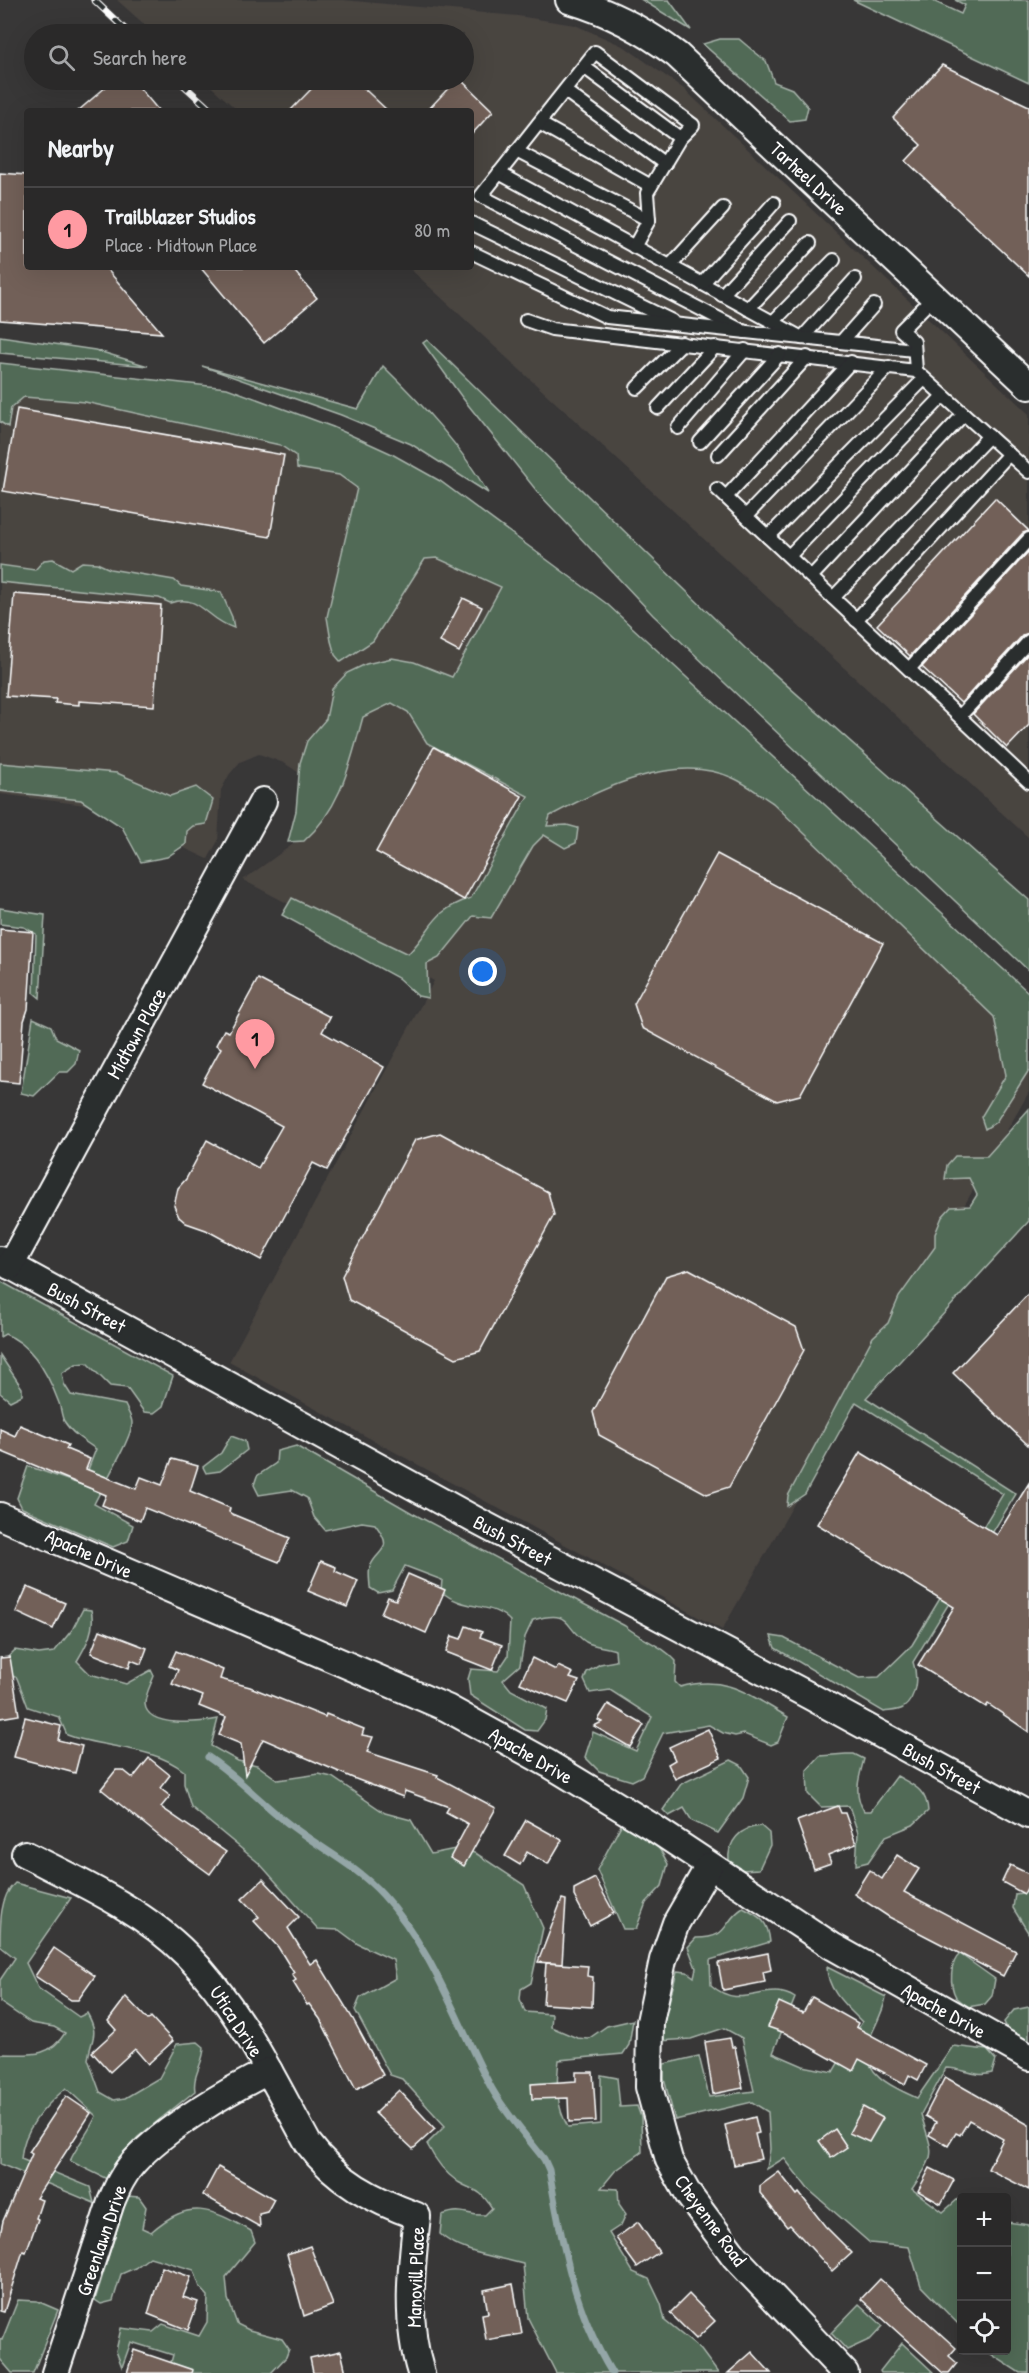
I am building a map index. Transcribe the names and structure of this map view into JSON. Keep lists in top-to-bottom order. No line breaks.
{"streets":{"street":["Tarheel Drive","Midtown Place","Bush Street","Apache Drive","Utica Drive","Cheyenne Road","Greenlawn Drive","Manovill Place"]},"crossings":[["Midtown Place","Bush Street"],["Apache Drive","Cheyenne Road"],["Utica Drive","Greenlawn Drive"],["Utica Drive","Manovill Place"]],"page":{"search":"Search here","heading":"Nearby","list":[{"mark":"1","name":"Trailblazer Studios","note":"Place · Midtown Place","value":"80 m"}],"pins":"1","map_buttons":["+","−"]}}
